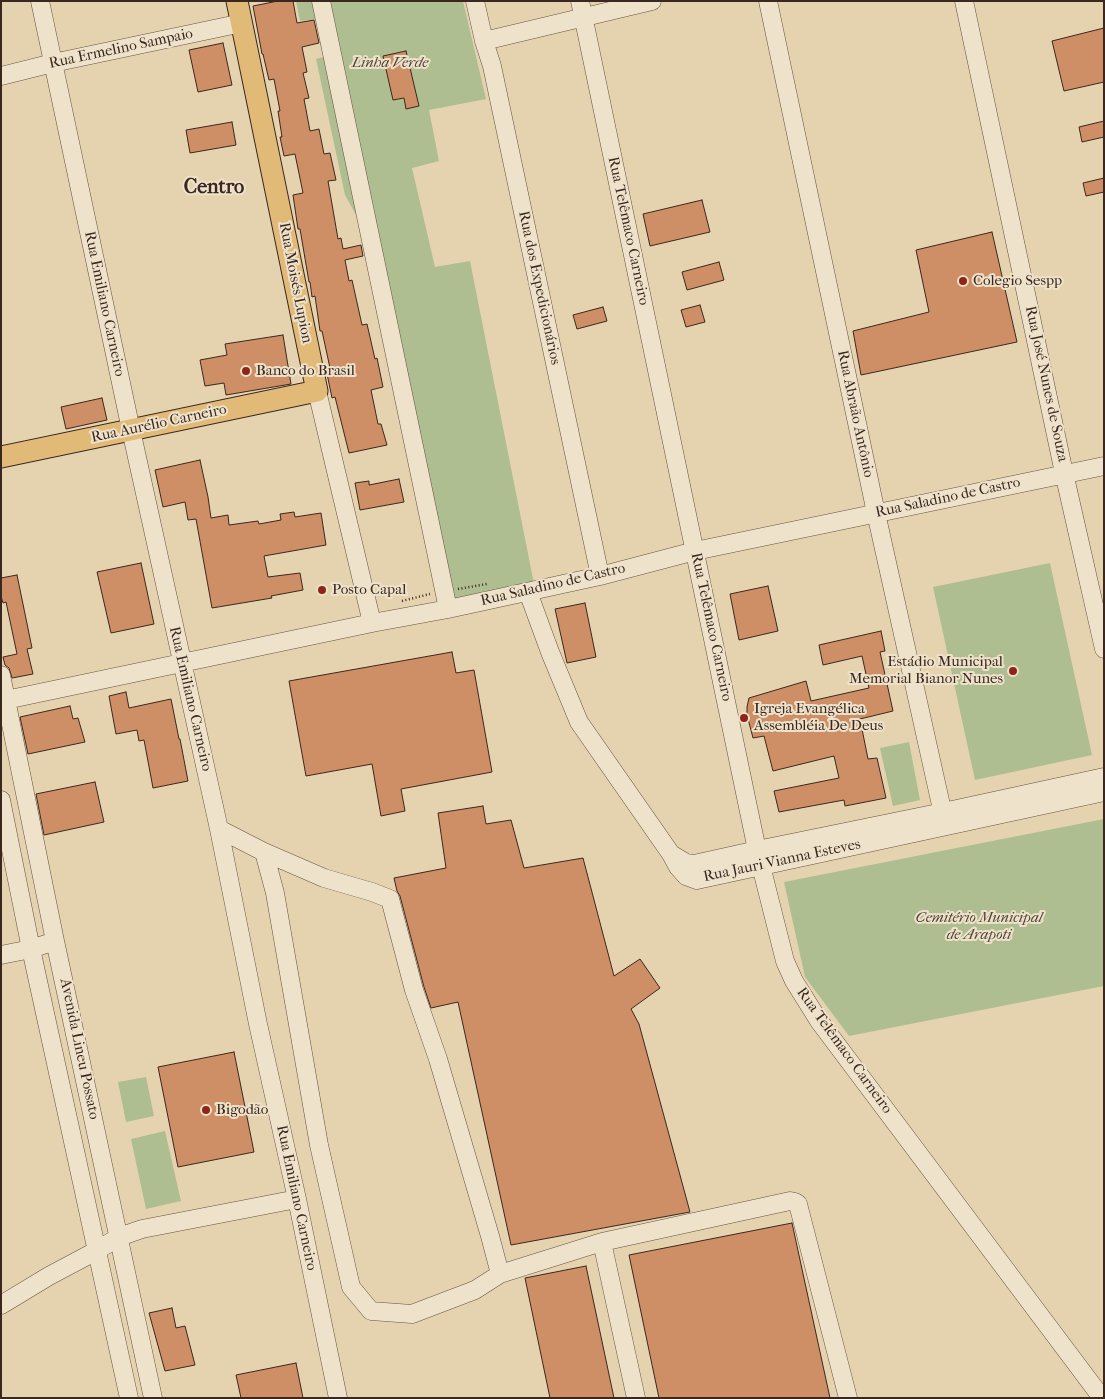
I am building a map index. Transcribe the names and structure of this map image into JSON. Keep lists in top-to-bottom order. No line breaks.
{"streets":{"main road":["Rua Moisés Lupion","Rua Aurélio Carneiro"],"street":["Rua Ermelino Sampaio","Rua Telêmaco Carneiro","Rua dos Expedicionários","Rua Emiliano Carneiro","Rua José Nunes de Souza","Rua Abraão Antônio","Rua Saladino de Castro","Rua Jauri Vianna Esteves","Avenida Lineu Possato"]},"crossings":[["Rua Ermelino Sampaio","Rua Moisés Lupion"],["Rua Ermelino Sampaio","Rua Emiliano Carneiro"],["Rua Telêmaco Carneiro","Rua Saladino de Castro"],["Rua Telêmaco Carneiro","Rua Jauri Vianna Esteves"],["Rua Moisés Lupion","Rua Aurélio Carneiro"],["Rua Moisés Lupion","Rua Saladino de Castro"],["Rua dos Expedicionários","Rua Saladino de Castro"],["Rua Emiliano Carneiro","Rua Aurélio Carneiro"],["Rua Emiliano Carneiro","Rua Saladino de Castro"],["Rua José Nunes de Souza","Rua Saladino de Castro"],["Rua Abraão Antônio","Rua Saladino de Castro"],["Rua Abraão Antônio","Rua Jauri Vianna Esteves"],["Rua Saladino de Castro","Rua Jauri Vianna Esteves"],["Rua Saladino de Castro","Avenida Lineu Possato"]],"districts":["Centro"],"parks":["Linha Verde","Cemitério Municipal de Arapoti"],"places":["Colegio Sespp","Banco do Brasil","Posto Capal","Estádio Municipal Memorial Bianor Nunes","Igreja Evangélica Assembléia De Deus","Bigodão"]}
